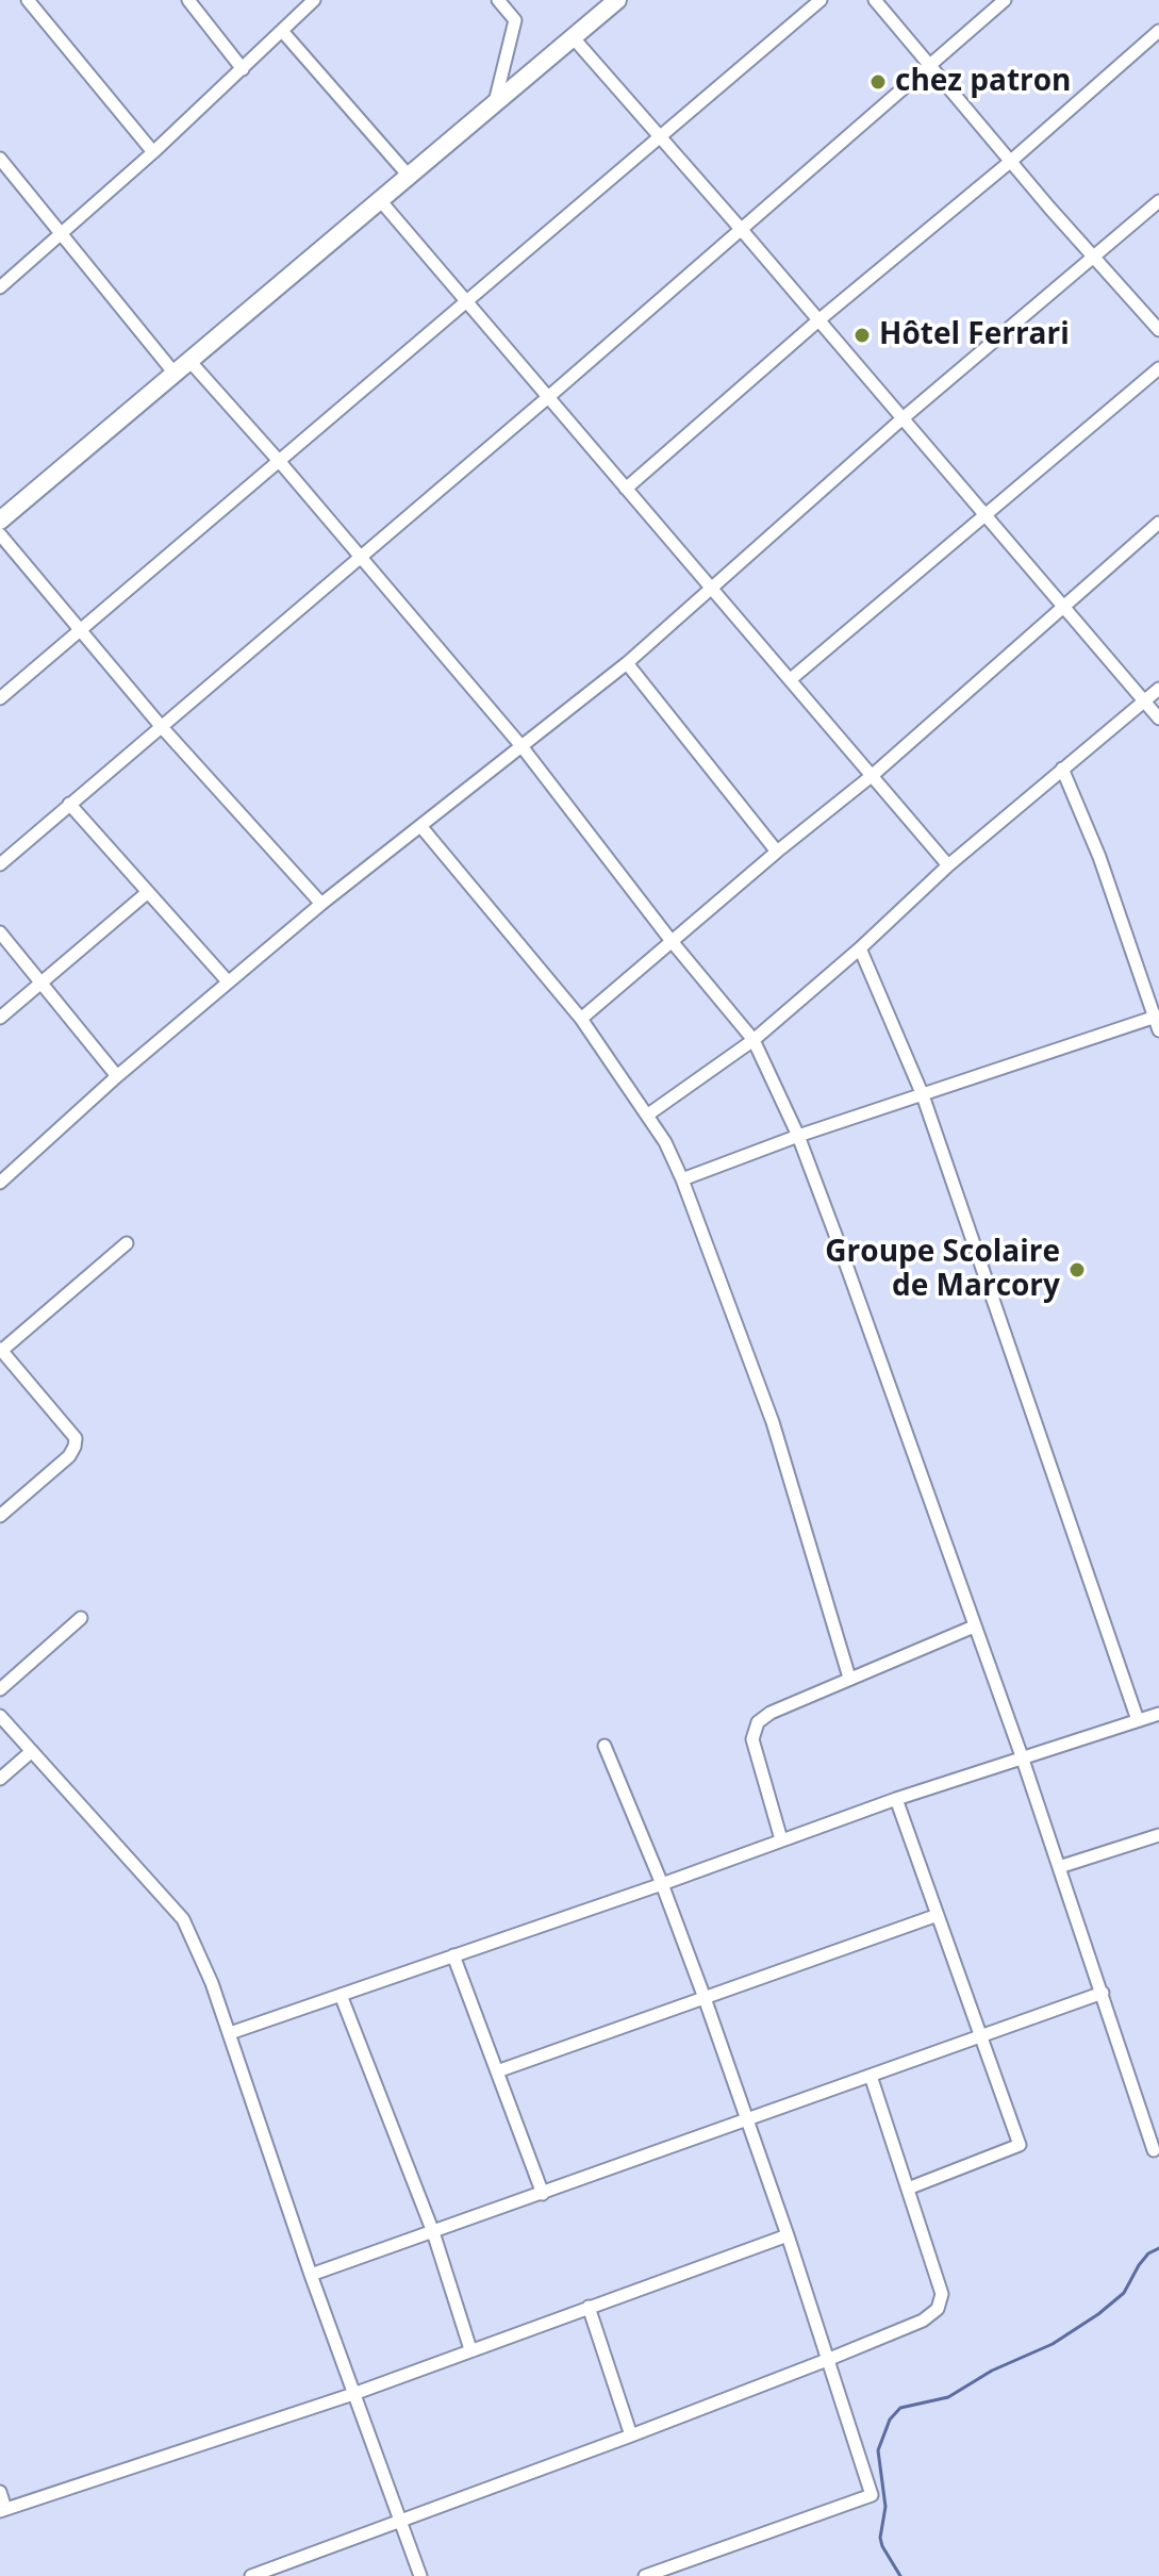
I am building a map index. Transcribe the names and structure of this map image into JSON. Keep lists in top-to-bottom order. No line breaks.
{"places":["chez patron","Hôtel Ferrari","Groupe Scolaire de Marcory"]}
